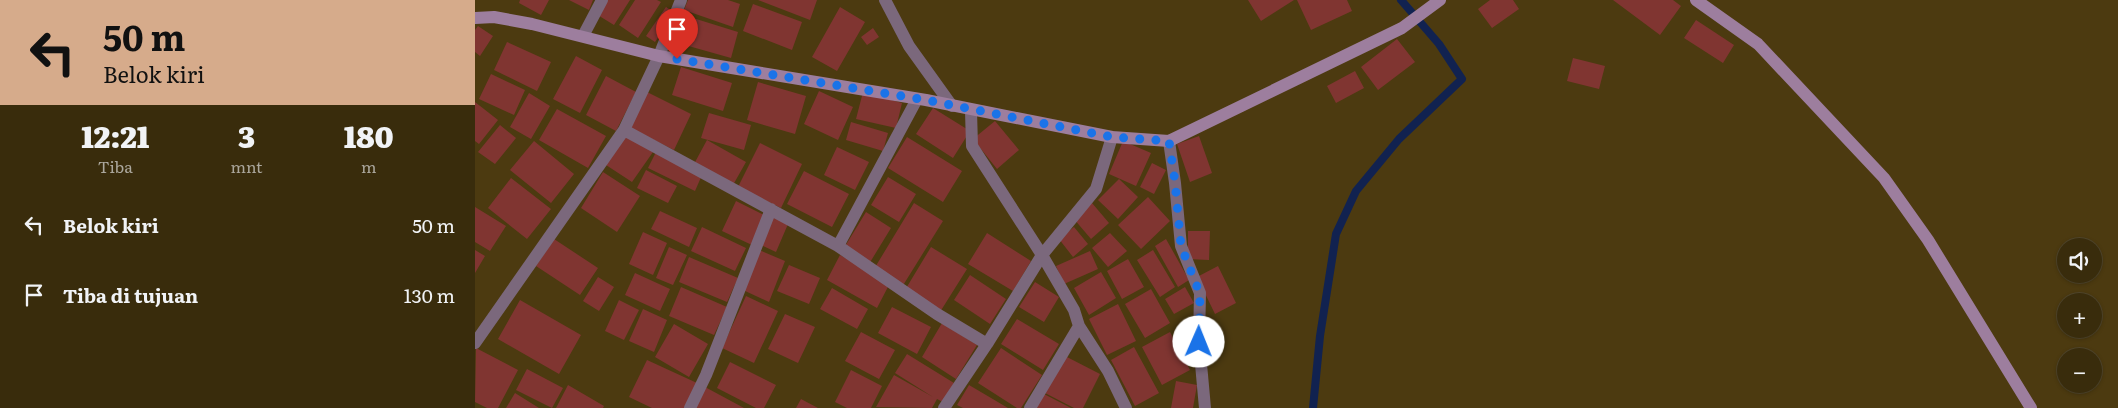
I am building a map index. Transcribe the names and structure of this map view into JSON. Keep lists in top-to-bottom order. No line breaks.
{"page":{"turn":["50 m","Belok kiri"],"eta":["12:21","Tiba","3","mnt","180","m"],"list":[{"name":"Belok kiri","value":"50 m"},{"name":"Tiba di tujuan","value":"130 m"}],"map_buttons":["+","−"]}}
